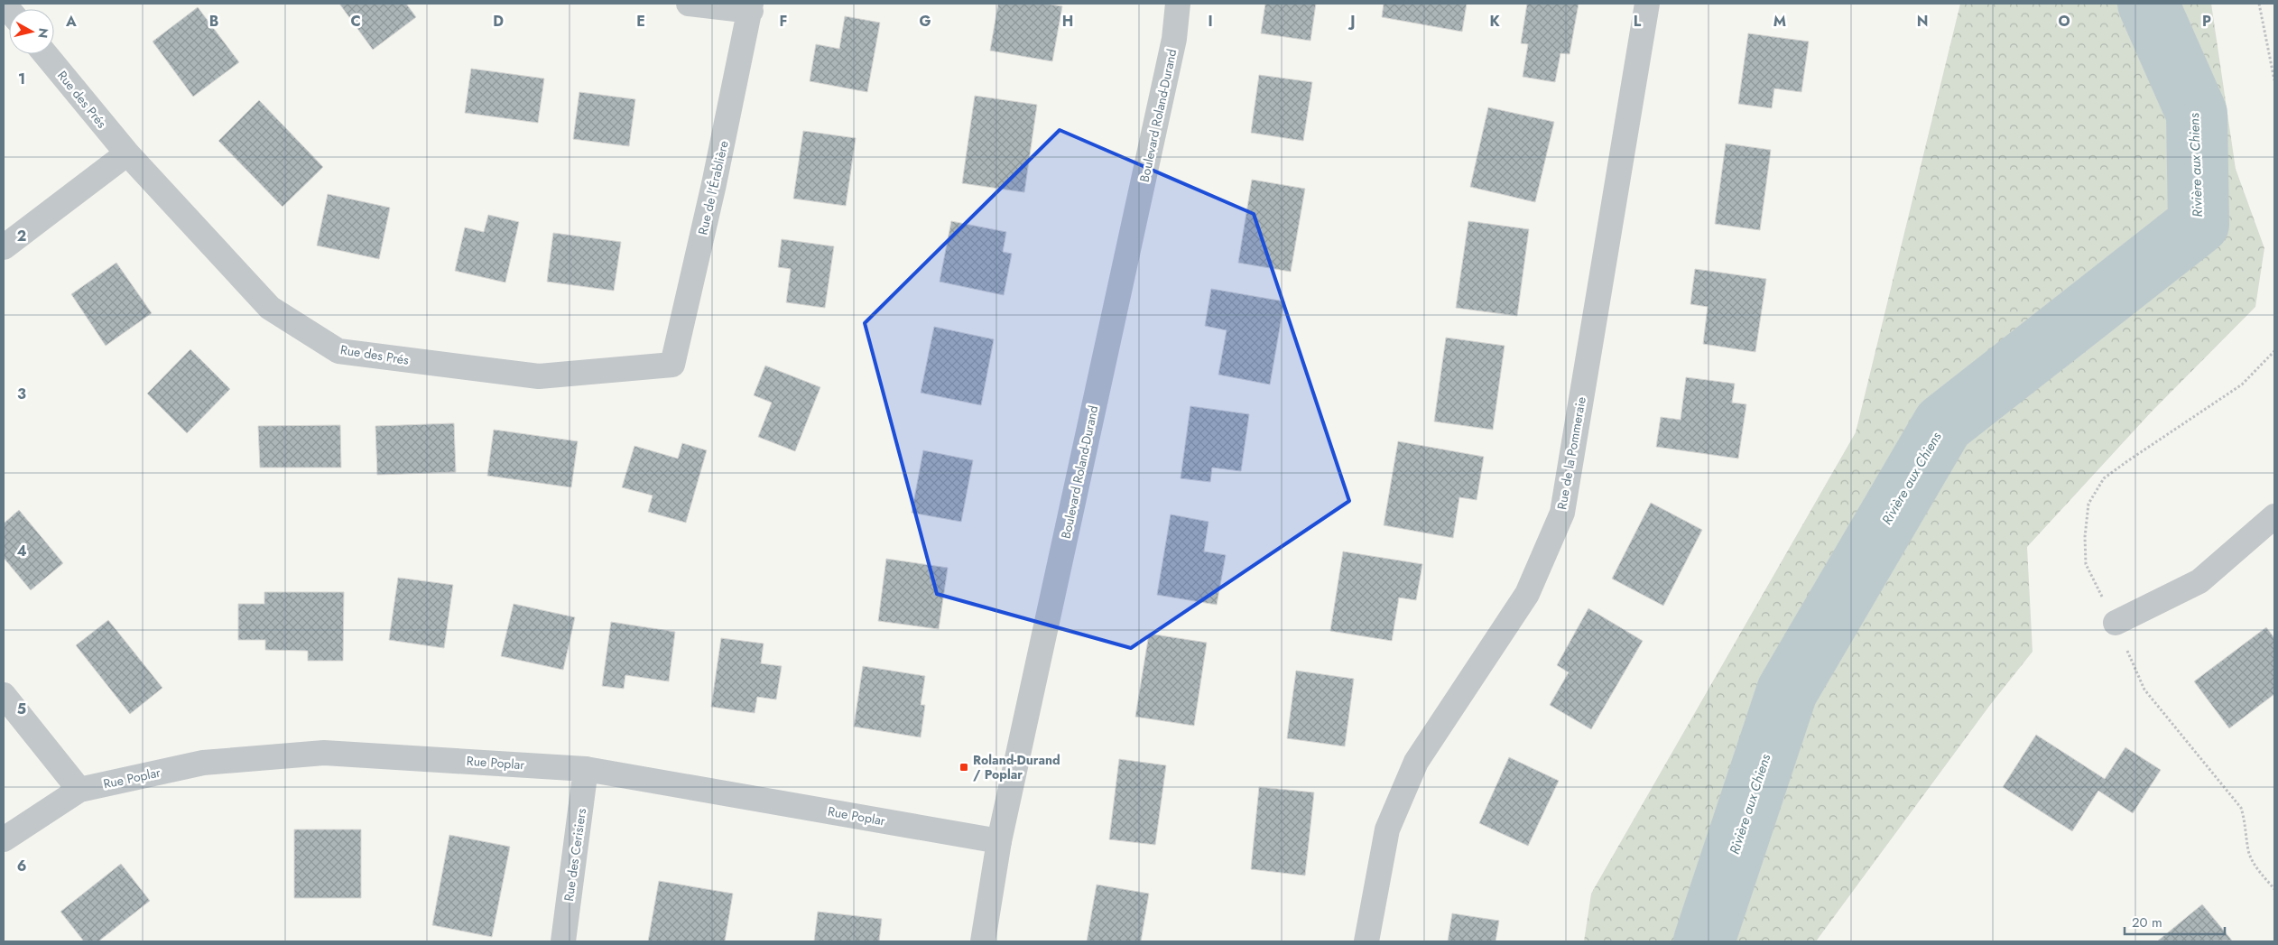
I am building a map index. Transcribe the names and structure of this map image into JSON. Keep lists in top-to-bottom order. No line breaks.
{"streets":{"street":["Rue des Prés","Boulevard Roland-Durand","Rue de l'Érablière","Rue de la Pommeraie","Rue Poplar","Rue des Cerisiers"]},"crossings":[["Rue des Prés","Rue de l'Érablière"],["Boulevard Roland-Durand","Rue Poplar"],["Rue Poplar","Rue des Cerisiers"]],"water":["Rivière aux Chiens"],"places":{"transit":["Roland-Durand / Poplar"]},"scale_bar":"20 m","north":"right","grid":{"columns":["A","B","C","D","E","F","G","H","I","J","K","L","M","N","O","P"],"rows":["1","2","3","4","5","6"]}}
